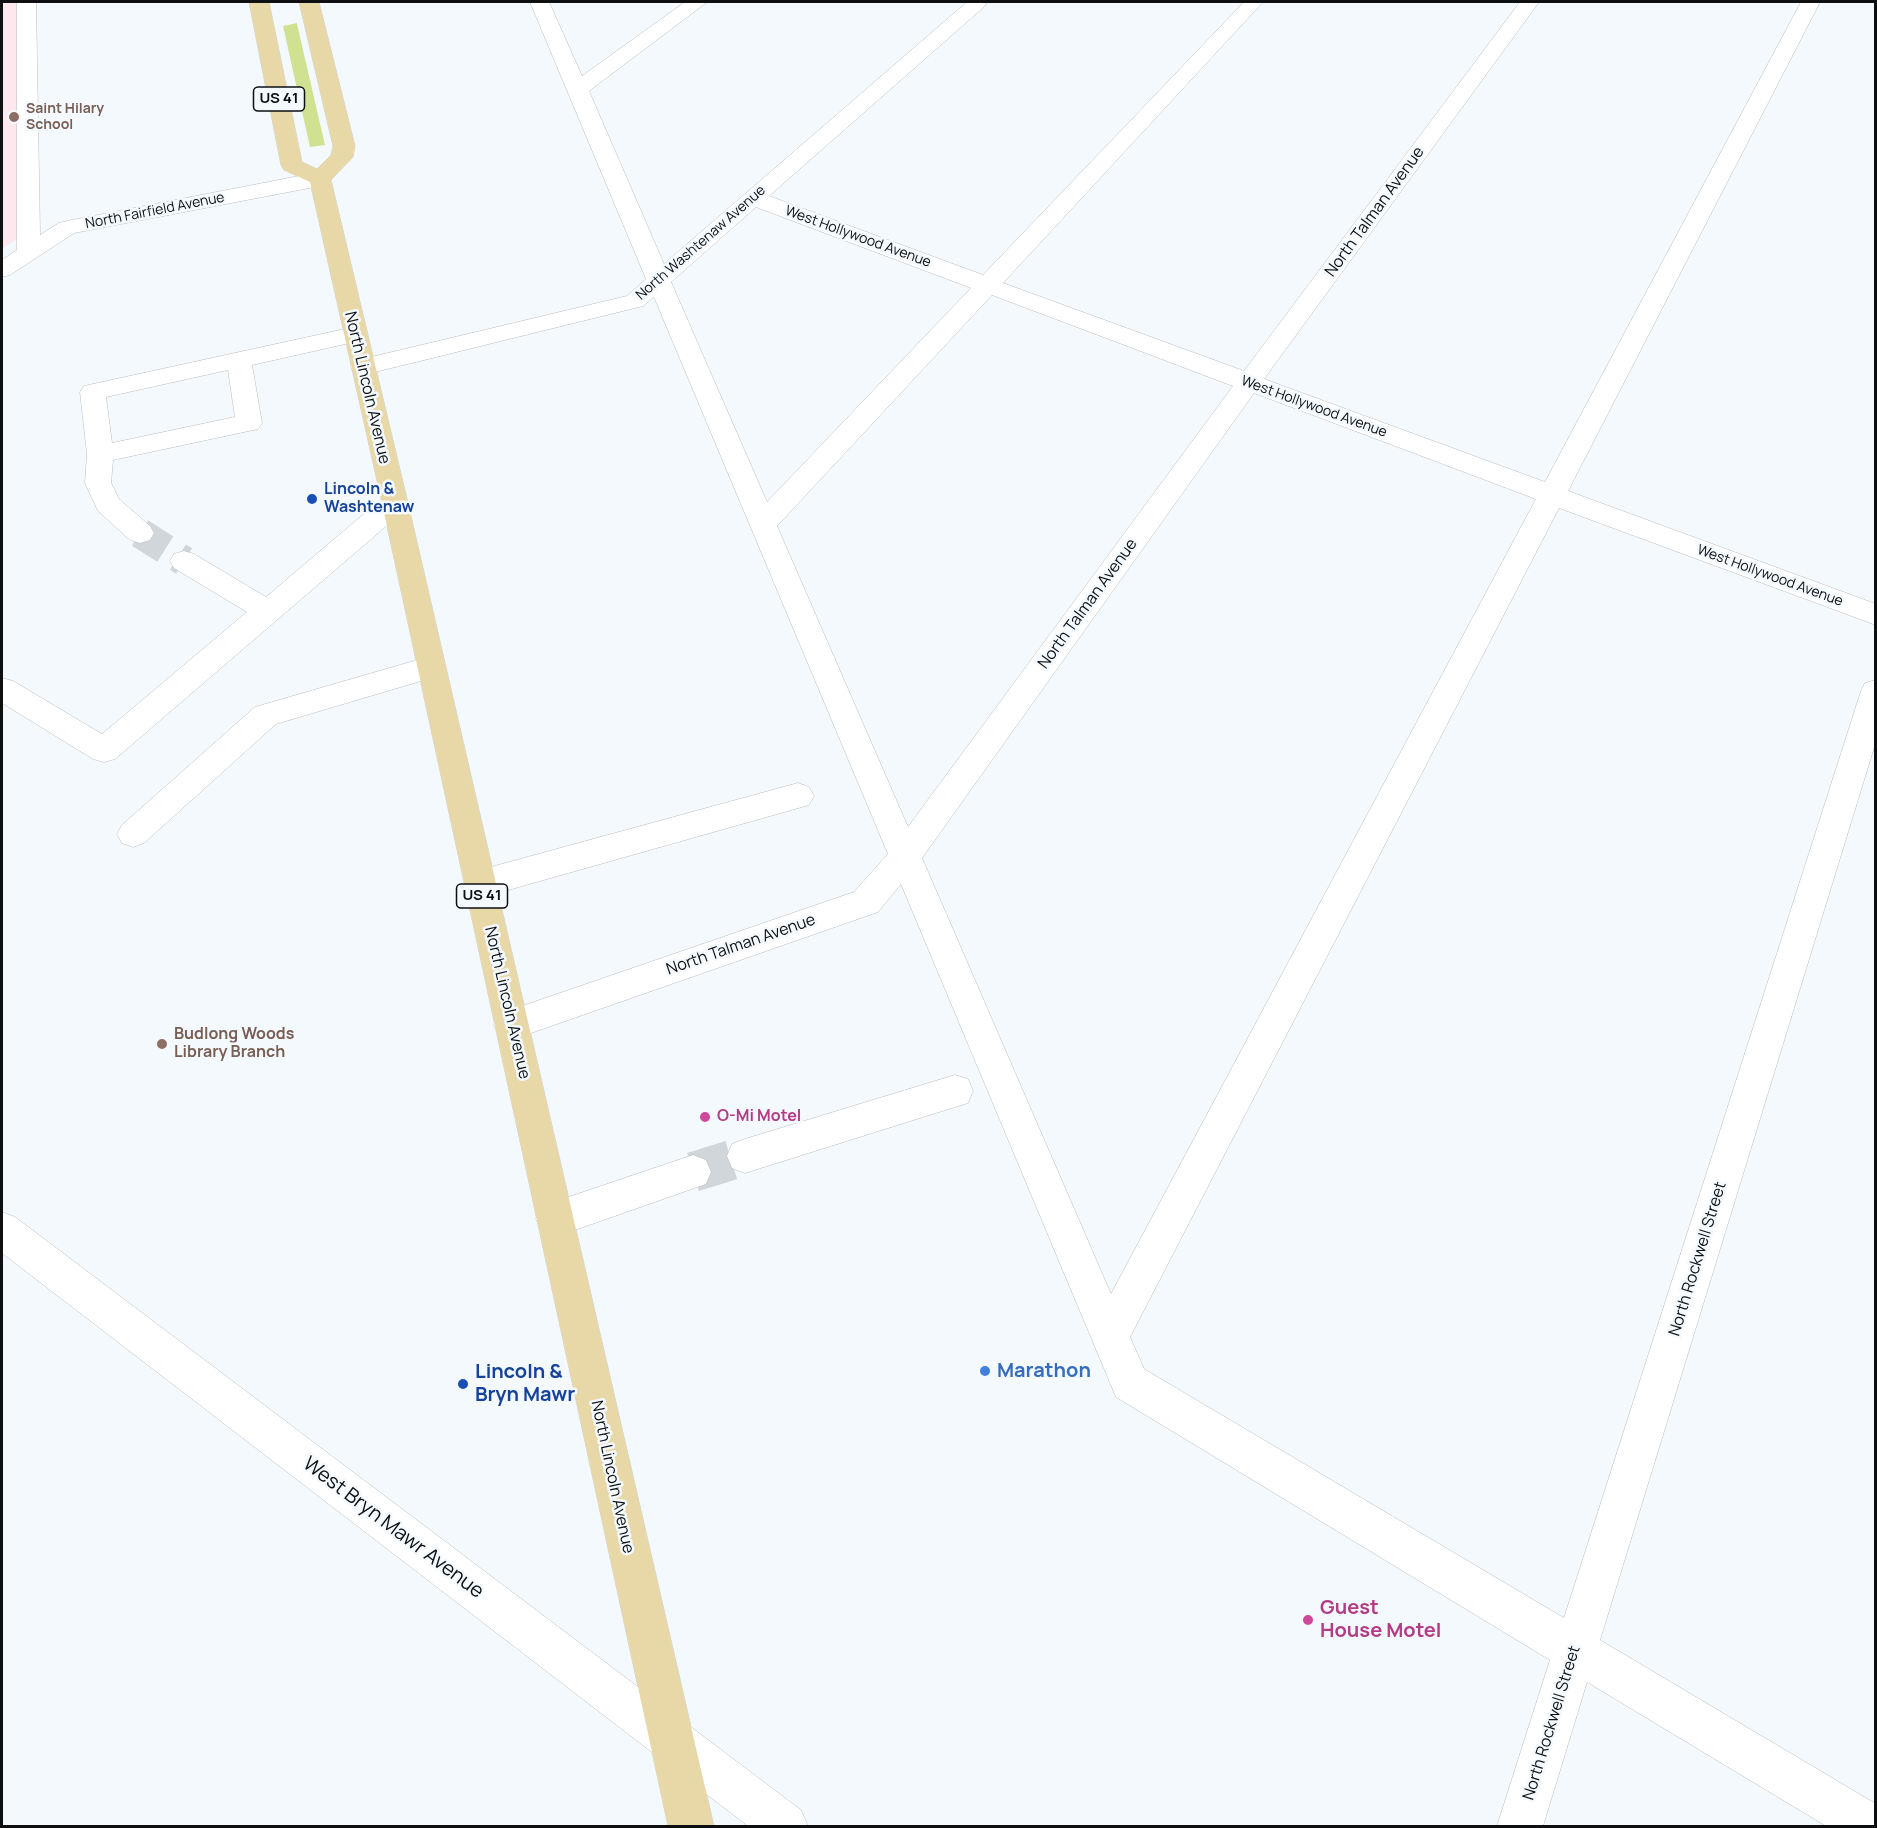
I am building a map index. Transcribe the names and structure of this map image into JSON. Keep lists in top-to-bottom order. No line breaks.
{"streets":{"main road":["US 41","North Lincoln Avenue"],"street":["North Fairfield Avenue","North Talman Avenue","West Hollywood Avenue","North Washtenaw Avenue","North Rockwell Street","West Bryn Mawr Avenue"]},"crossings":[["US 41","North Fairfield Avenue"],["US 41","North Lincoln Avenue"],["North Fairfield Avenue","North Lincoln Avenue"],["North Talman Avenue","West Hollywood Avenue"],["North Talman Avenue","North Lincoln Avenue"],["West Hollywood Avenue","North Washtenaw Avenue"],["North Washtenaw Avenue","North Lincoln Avenue"],["North Lincoln Avenue","West Bryn Mawr Avenue"]],"places":["Saint Hilary School","Lincoln & Washtenaw","Budlong Woods Library Branch","O-Mi Motel","Marathon","Lincoln & Bryn Mawr","Guest House Motel"]}
